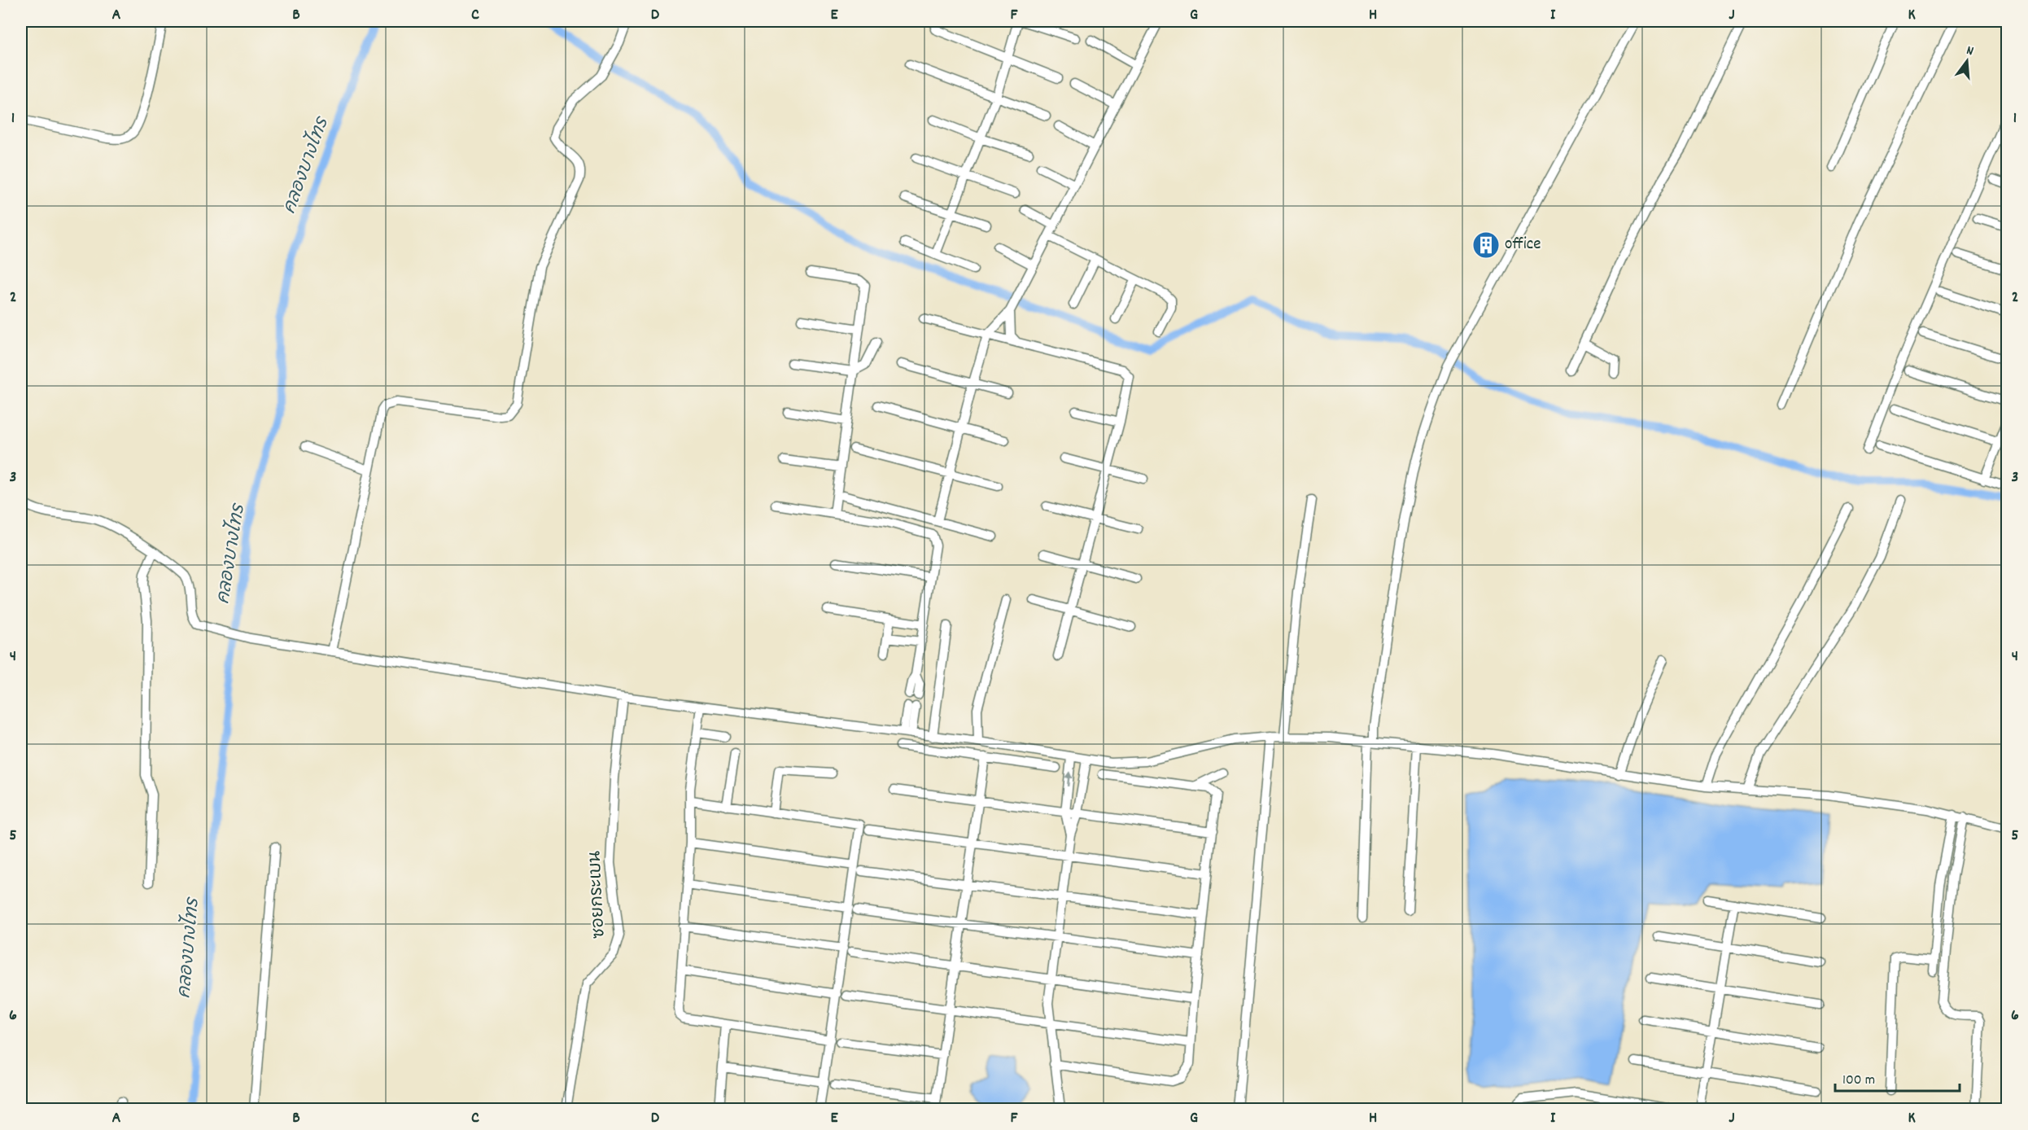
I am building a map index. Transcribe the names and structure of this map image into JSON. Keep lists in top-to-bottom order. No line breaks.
{"streets":{"street":["ซอยกระเบน"]},"water":["คลองบางไทร"],"places":{"building":["office"]},"scale_bar":"100 m","north":"top","grid":{"columns":["A","B","C","D","E","F","G","H","I","J","K"],"rows":["1","2","3","4","5","6"]}}
